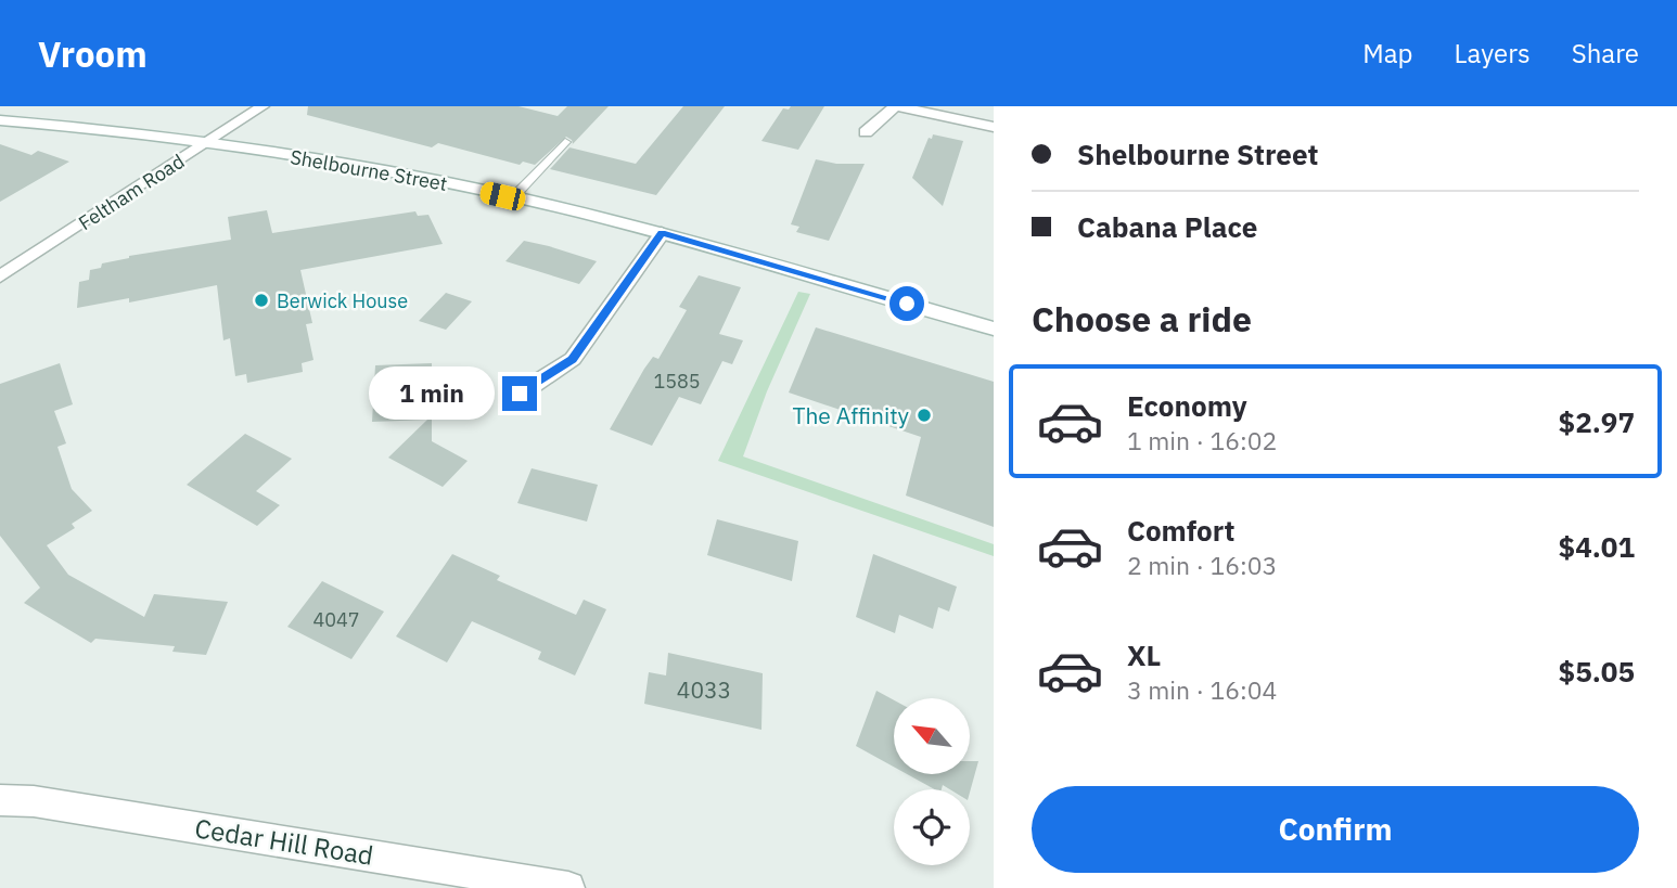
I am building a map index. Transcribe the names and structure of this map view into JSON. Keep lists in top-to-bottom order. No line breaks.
{"streets":{"street":["Shelbourne Street","Feltham Road","Cedar Hill Road"]},"crossings":[["Shelbourne Street","Feltham Road"]],"places":["Berwick House","The Affinity"],"house_numbers":["1585","4047","4033"],"north":"top left","page":{"header":"Vroom","nav":["Map","Layers","Share"],"banner":["Shelbourne Street","Cabana Place"],"heading":"Choose a ride","list":[{"name":"Economy","note":"1 min · 16:02","value":"$2.97"},{"name":"Comfort","note":"2 min · 16:03","value":"$4.01"},{"name":"XL","note":"3 min · 16:04","value":"$5.05"}],"bubble":"1 min","buttons":"Confirm"}}
